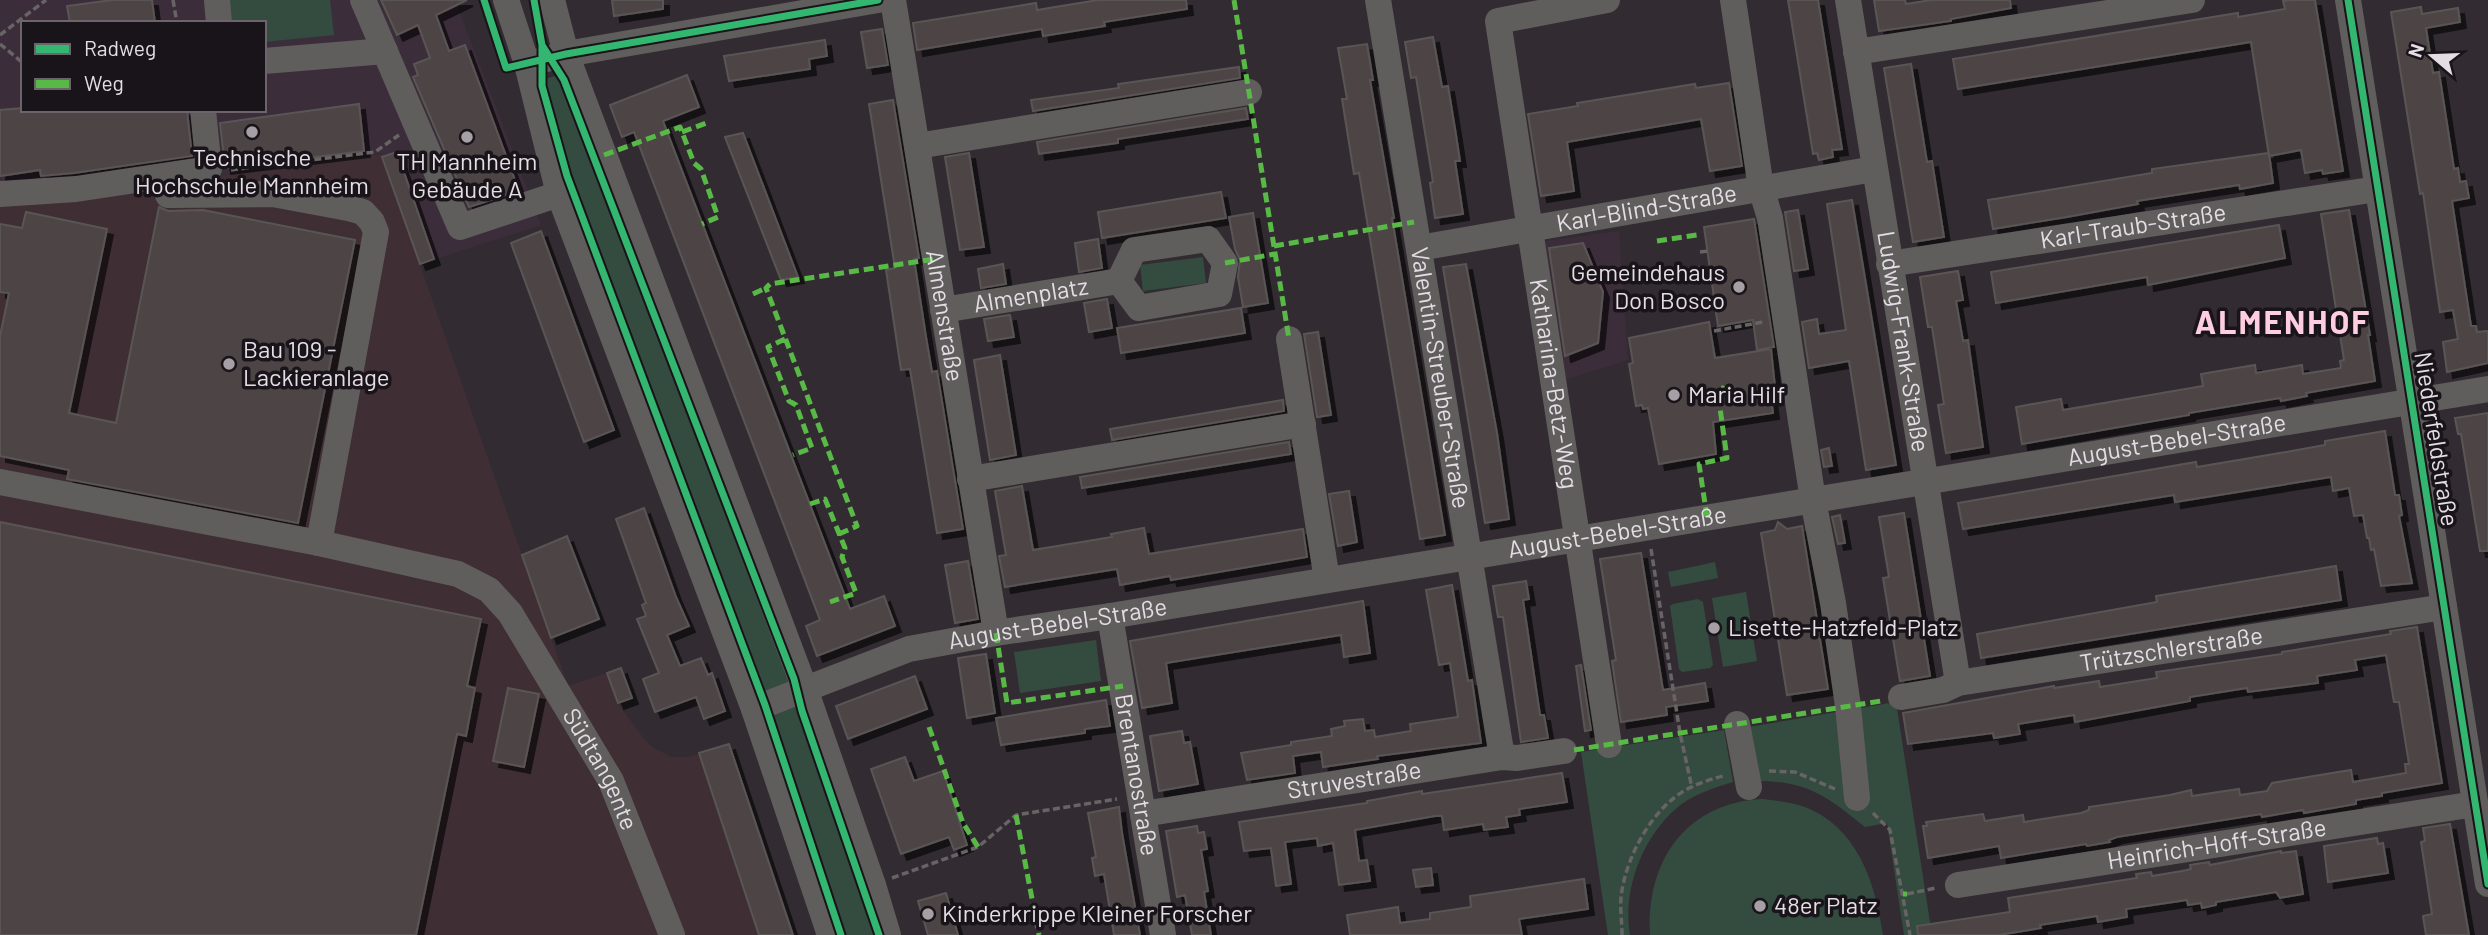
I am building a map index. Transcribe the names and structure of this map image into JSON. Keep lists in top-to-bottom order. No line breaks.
{"streets":{"street":["Karl-Blind-Straße","Karl-Traub-Straße","Almenplatz","Almenstraße","Ludwig-Frank-Straße","Valentin-Streuber-Straße","Katharina-Betz-Weg","Niederfeldstraße","August-Bebel-Straße","Trützschlerstraße","Südtangente","Brentanostraße","Struvestraße","Heinrich-Hoff-Straße"]},"crossings":[["Karl-Blind-Straße","Ludwig-Frank-Straße"],["Karl-Blind-Straße","Valentin-Streuber-Straße"],["Karl-Blind-Straße","Katharina-Betz-Weg"],["Karl-Traub-Straße","Ludwig-Frank-Straße"],["Karl-Traub-Straße","Niederfeldstraße"],["Almenplatz","Almenstraße"],["Almenstraße","August-Bebel-Straße"],["Ludwig-Frank-Straße","August-Bebel-Straße"],["Ludwig-Frank-Straße","Trützschlerstraße"],["Valentin-Streuber-Straße","August-Bebel-Straße"],["Valentin-Streuber-Straße","Struvestraße"],["Katharina-Betz-Weg","August-Bebel-Straße"],["Niederfeldstraße","August-Bebel-Straße"],["Niederfeldstraße","Trützschlerstraße"],["Niederfeldstraße","Heinrich-Hoff-Straße"],["August-Bebel-Straße","Brentanostraße"],["Brentanostraße","Struvestraße"]],"districts":["ALMENHOF"],"places":["Technische Hochschule Mannheim","TH Mannheim Gebäude A","Gemeindehaus Don Bosco","Bau 109 - Lackieranlage","Maria Hilf","Lisette-Hatzfeld-Platz","48er Platz","Kinderkrippe Kleiner Forscher"],"legend":["Radweg","Weg"],"north":"left"}
